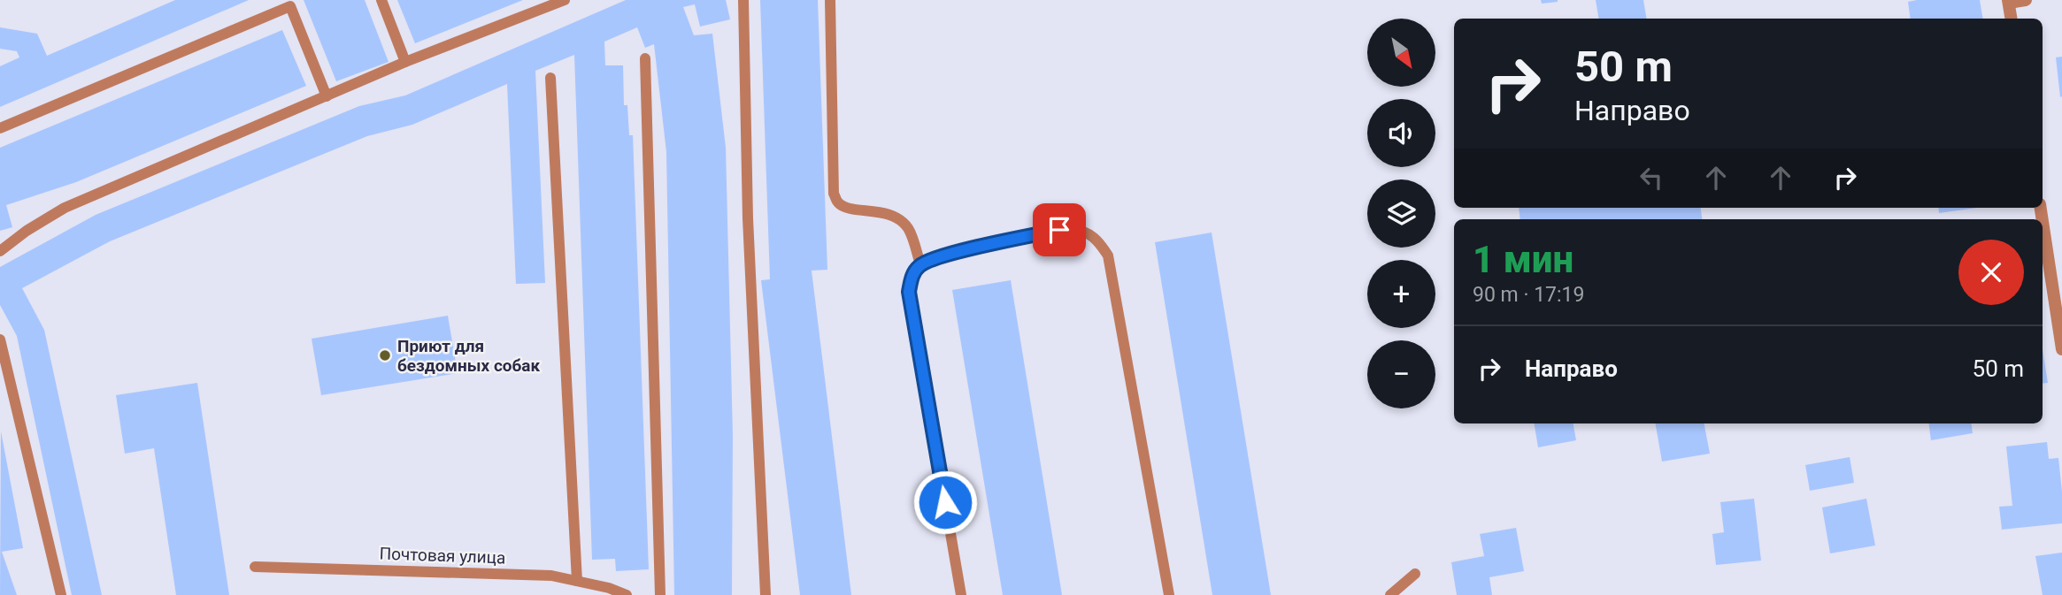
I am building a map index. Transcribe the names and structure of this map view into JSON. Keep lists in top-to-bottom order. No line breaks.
{"streets":{"lane":["Почтовая улица"]},"places":["Приют для бездомных собак"],"north":"bottom right","page":{"map_buttons":["+","−"],"turn":["50 m","Направо"],"heading":["1 мин","90 m · 17:19"],"list":[{"name":"Направо","value":"50 m"}]}}
